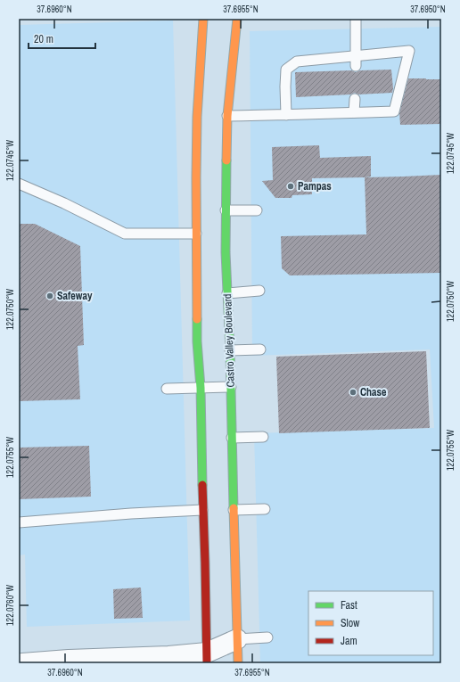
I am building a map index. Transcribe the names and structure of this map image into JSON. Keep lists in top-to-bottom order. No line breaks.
{"streets":{"main road":["Castro Valley Boulevard"]},"places":["Pampas","Safeway","Chase"],"legend":["Fast","Slow","Jam"],"scale_bar":"20 m","coordinates":["37.6960°N","37.6955°N","37.6950°N","122.0745°W","122.0750°W","122.0755°W","122.0760°W"]}
